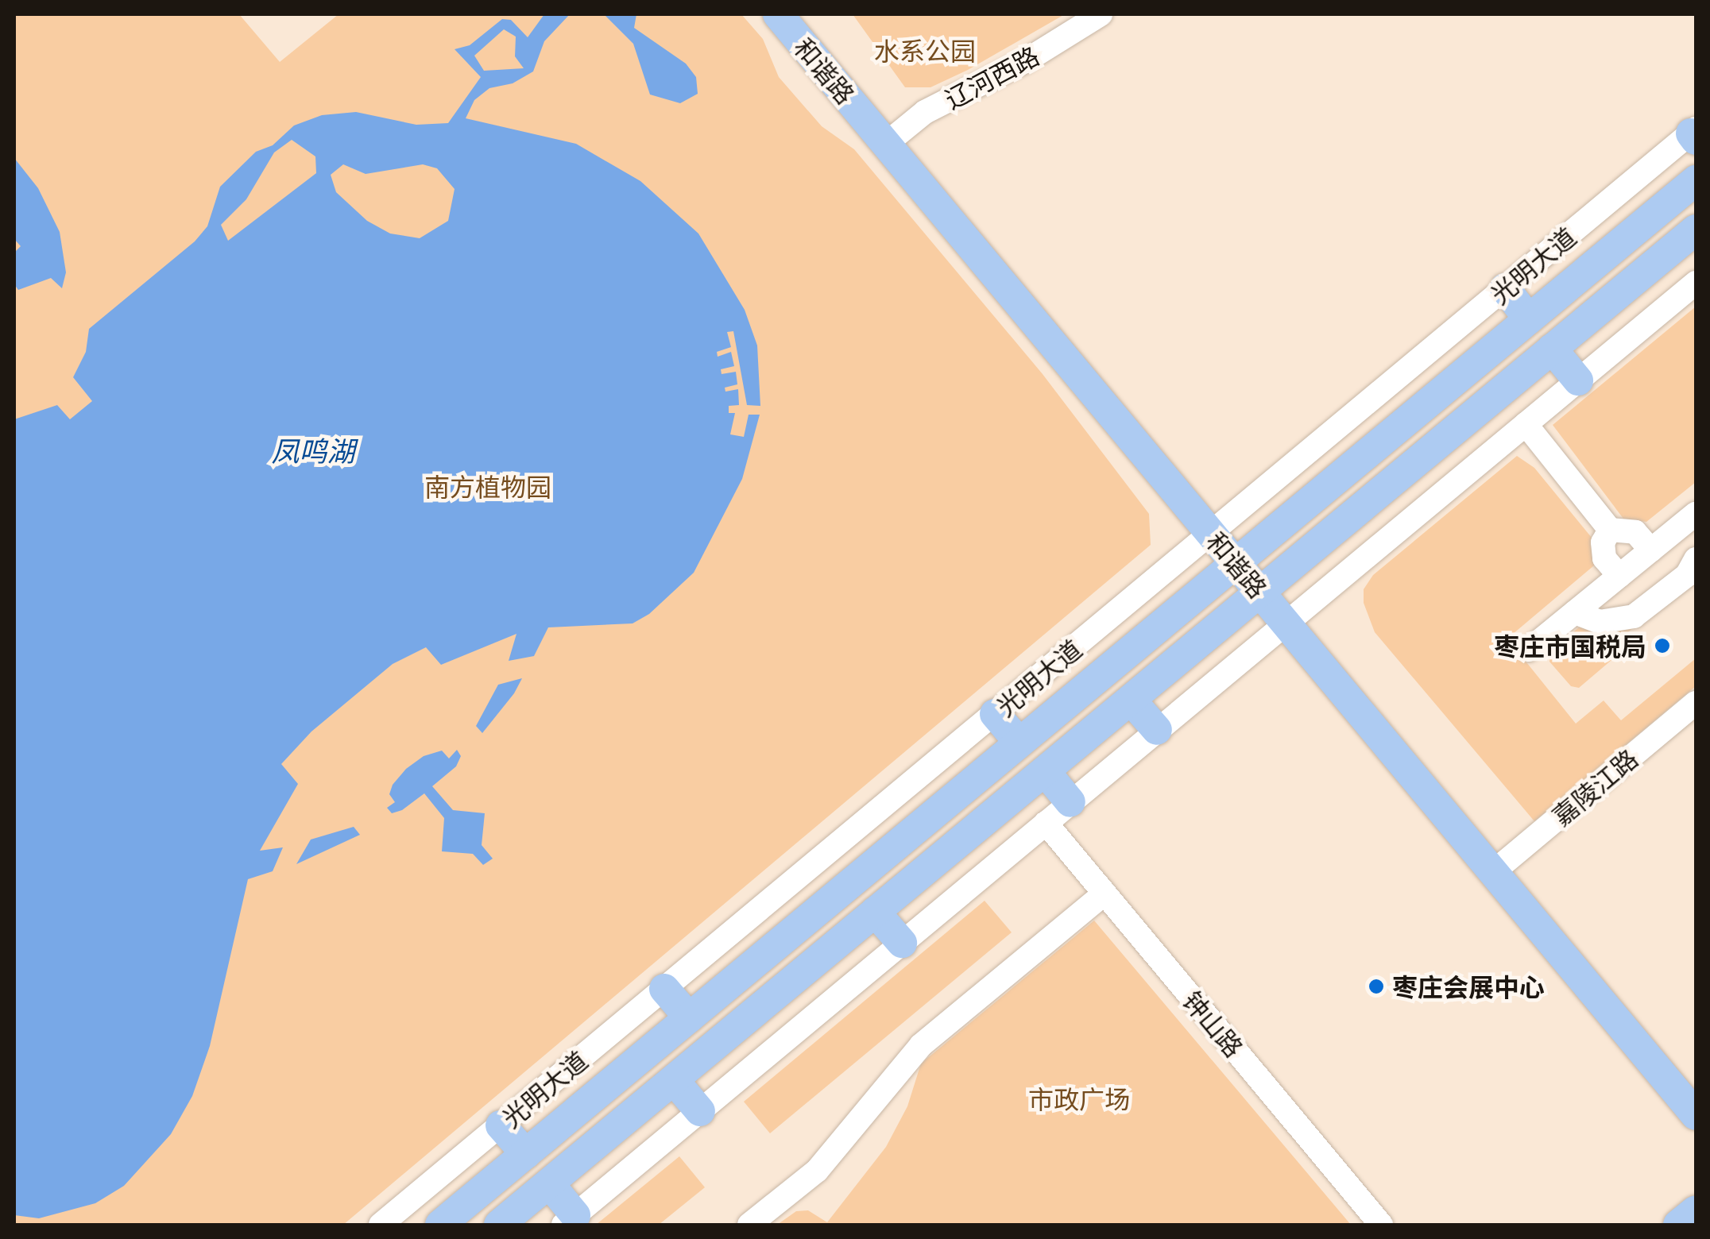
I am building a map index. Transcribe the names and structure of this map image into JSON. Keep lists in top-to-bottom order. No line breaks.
{"streets":{"main road":["和谐路","光明大道"],"street":["辽河西路","嘉陵江路","钟山路"]},"crossings":[["和谐路","辽河西路"],["和谐路","光明大道"],["和谐路","嘉陵江路"]],"water":["凤鸣湖"],"parks":["水系公园","南方植物园","市政广场"],"places":["枣庄市国税局","枣庄会展中心"]}
